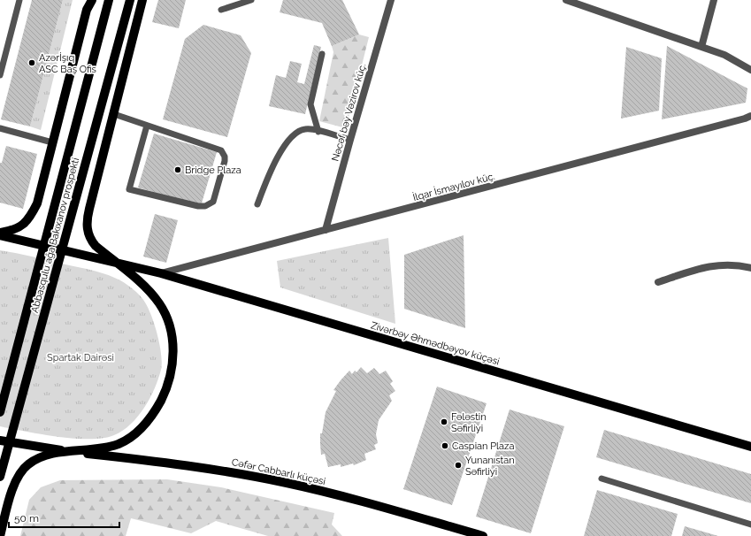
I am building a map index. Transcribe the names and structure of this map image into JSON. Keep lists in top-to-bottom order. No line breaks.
{"streets":{"main road":["Abbasqulu ağa Bakıxanov prospekti","Zivərbəy Əhmədbəyov küçəsi","Cəfər Cabbarlı küçəsi"],"street":["Nəcəf bəy Vəzirov küç.","İlqar İsmayılov küç."]},"crossings":[["Nəcəf bəy Vəzirov küç.","İlqar İsmayılov küç."],["İlqar İsmayılov küç.","Zivərbəy Əhmədbəyov küçəsi"]],"parks":["Spartak Dairəsi"],"places":["Azərİşıq ASC Baş Ofis","Bridge Plaza","Fələstin Səfirliyi","Caspian Plaza","Yunanıstan Səfirliyi"],"scale_bar":"50 m"}
